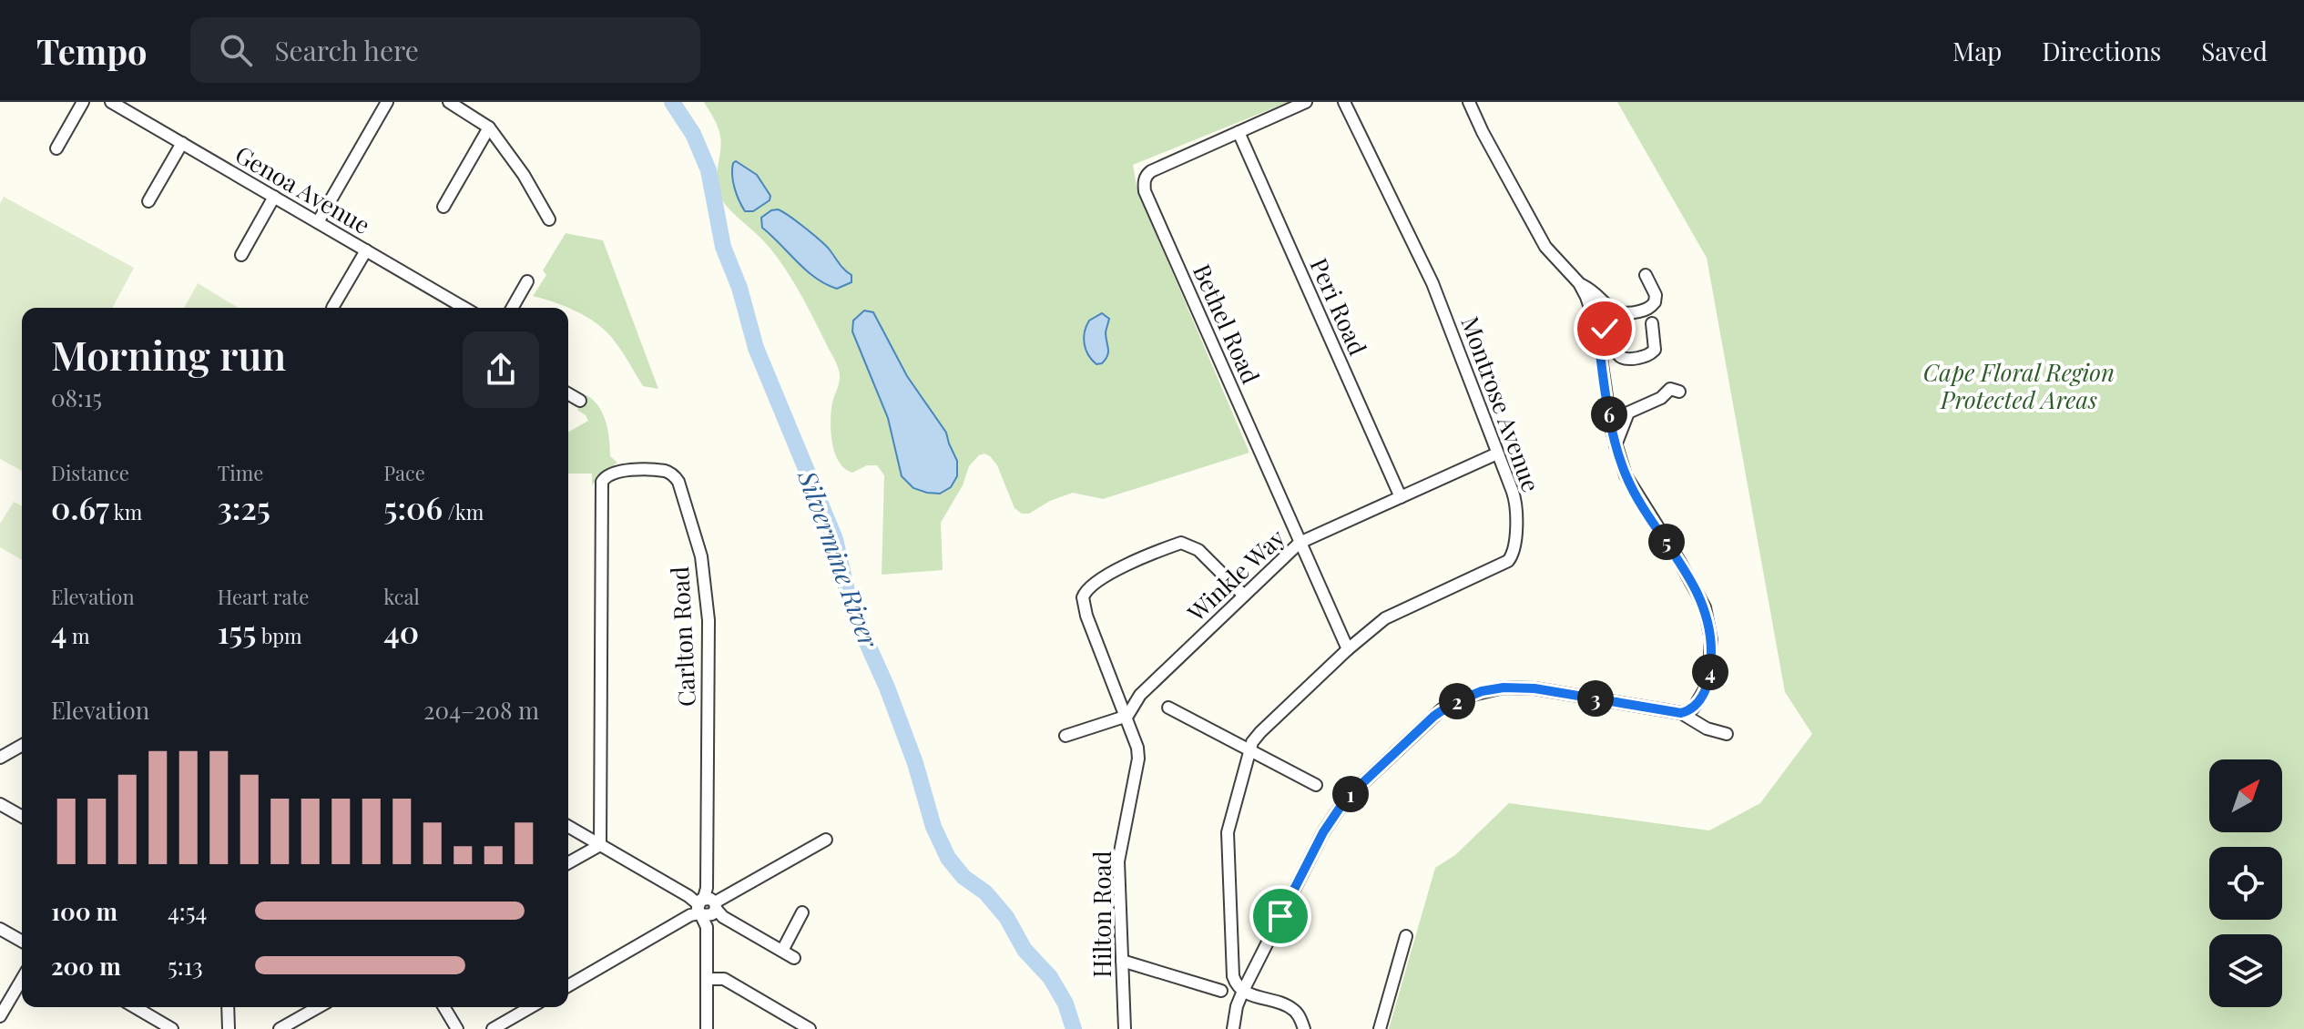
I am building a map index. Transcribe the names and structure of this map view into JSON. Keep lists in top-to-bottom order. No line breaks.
{"streets":{"street":["Genoa Avenue","Peri Road","Bethel Road","Montrose Avenue","Winkle Way","Carlton Road","Hilton Road"]},"crossings":[["Peri Road","Bethel Road"],["Peri Road","Winkle Way"],["Bethel Road","Montrose Avenue"],["Bethel Road","Winkle Way"],["Montrose Avenue","Winkle Way"],["Winkle Way","Hilton Road"]],"water":["Silvermine River"],"parks":["Cape Floral Region Protected Areas"],"north":"top right","page":{"header":"Tempo","search":"Search here","nav":["Map","Directions","Saved"],"heading":["Morning run","08:15"],"pins":["6","5","4","3","2","1"],"stats":[["Distance","0.67 km"],["Time","3:25"],["Pace","5:06 /km"],["Elevation","4 m"],["Heart rate","155 bpm"],["kcal","40"]],"chart":["Elevation","204–208 m"],"list":[{"name":"100 m","note":"4:54"},{"name":"200 m","note":"5:13"}]}}
